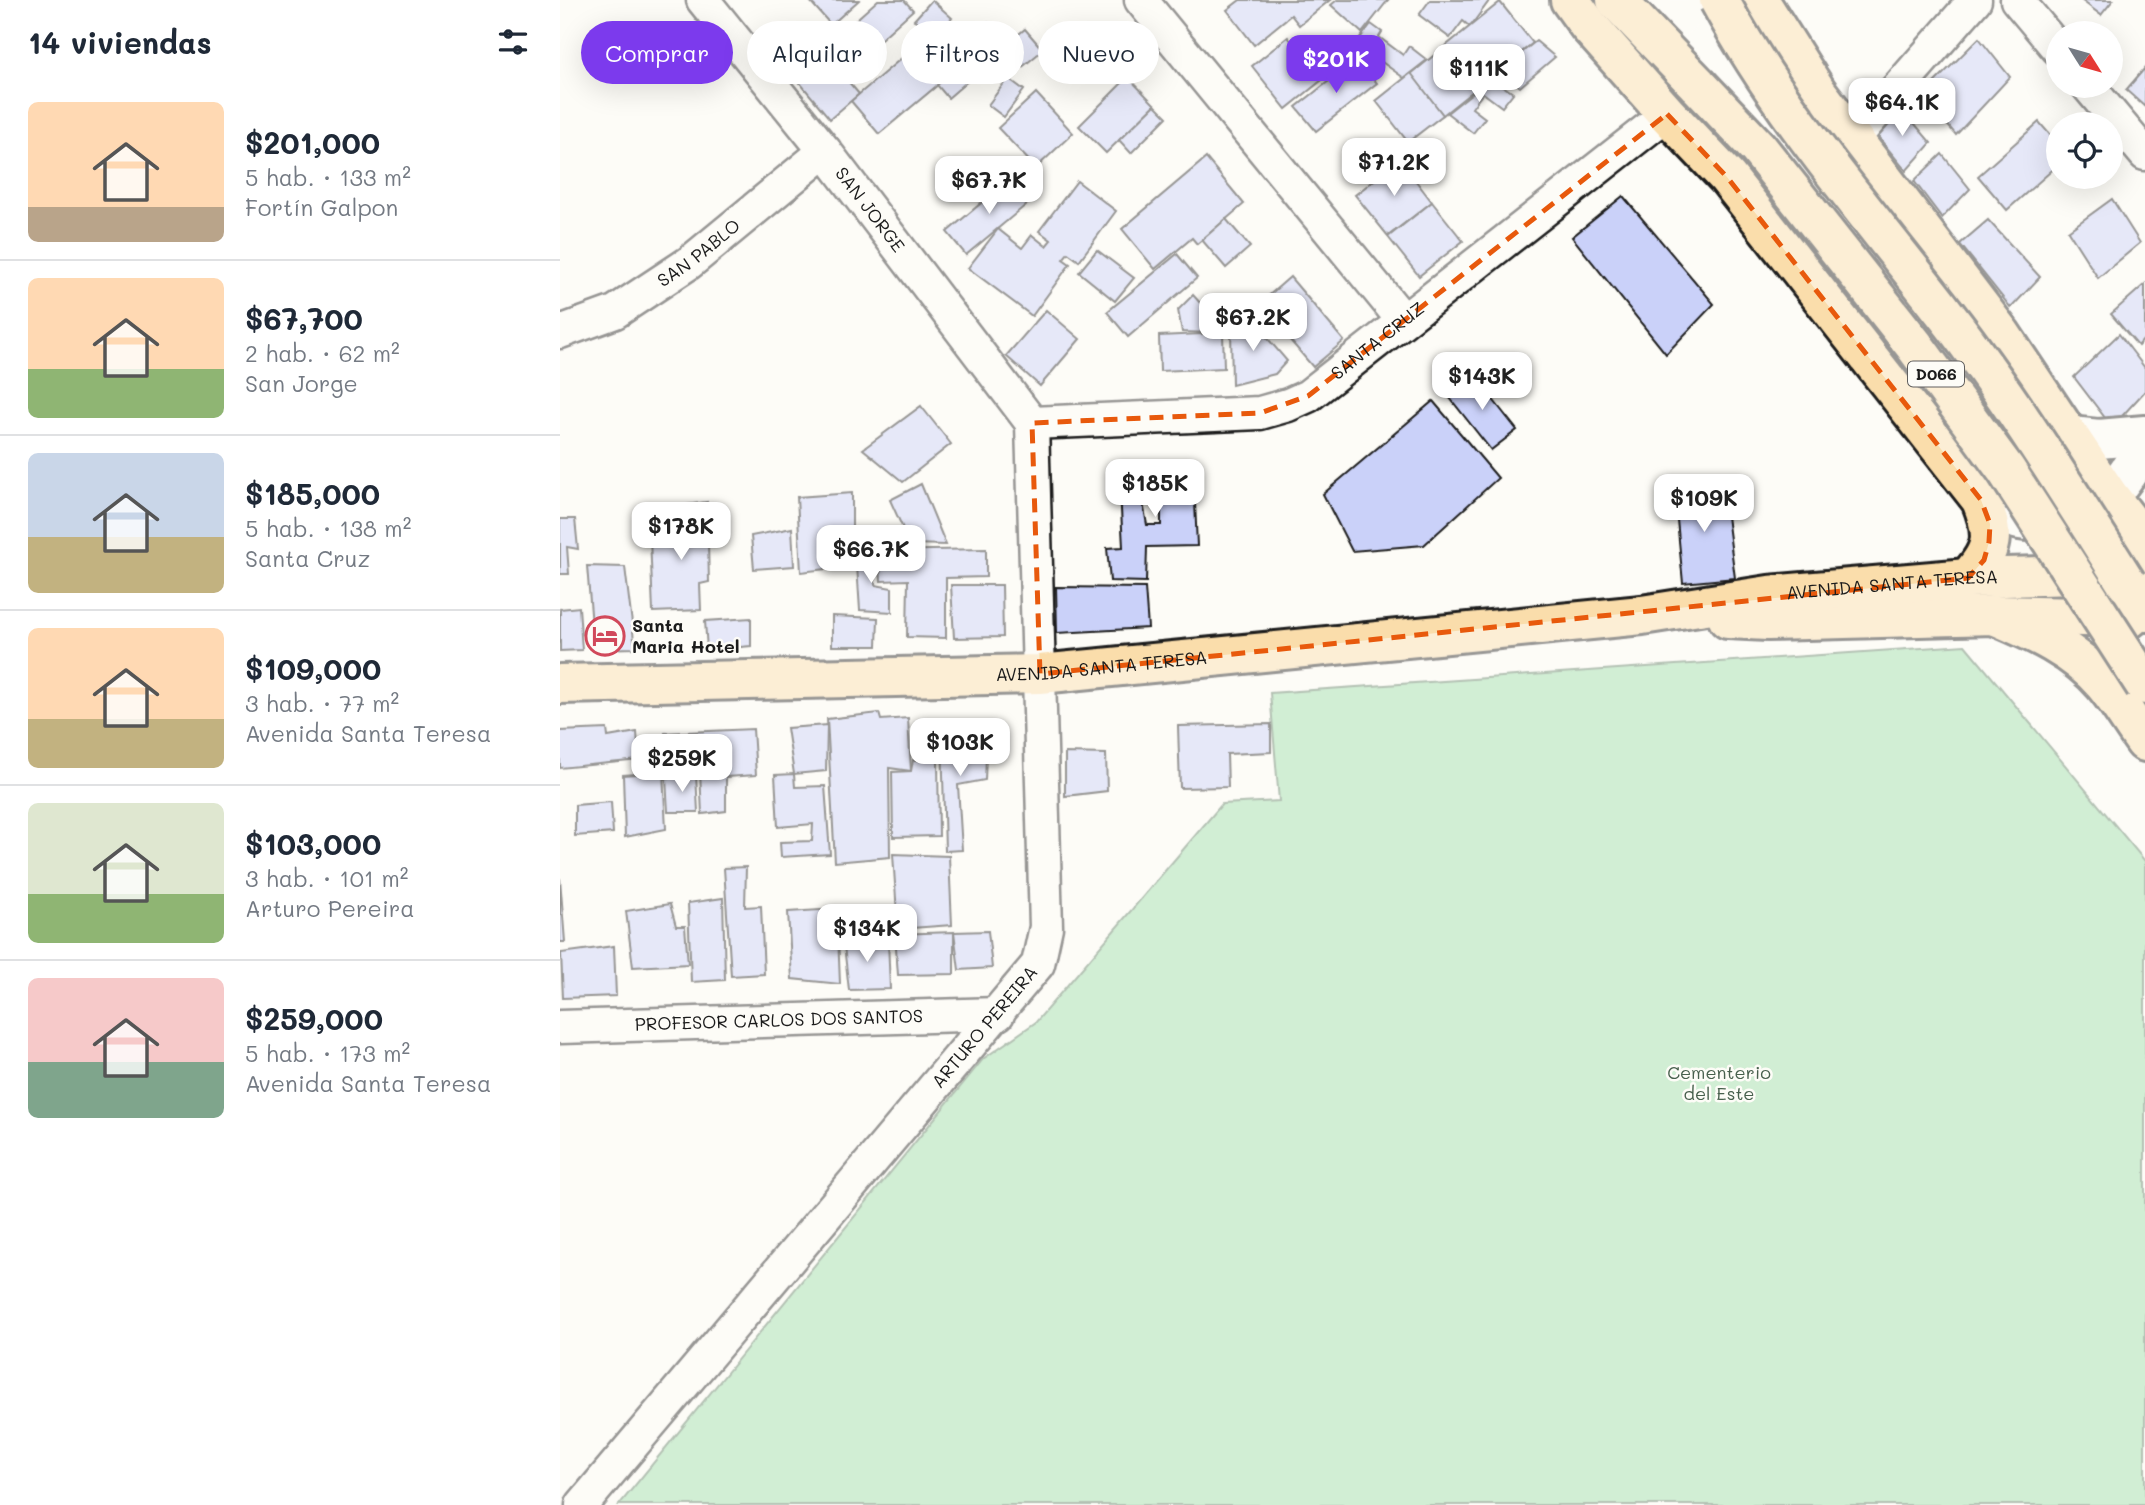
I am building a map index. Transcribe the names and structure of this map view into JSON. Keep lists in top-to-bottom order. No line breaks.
{"streets":{"main road":["D066","AVENIDA SANTA TERESA"],"street":["SAN JORGE","SAN PABLO","SANTA CRUZ","PROFESOR CARLOS DOS SANTOS","ARTURO PEREIRA"]},"crossings":[["SAN JORGE","SAN PABLO"],["SAN JORGE","SANTA CRUZ"],["SAN JORGE","ARTURO PEREIRA"],["SANTA CRUZ","ARTURO PEREIRA"],["AVENIDA SANTA TERESA","ARTURO PEREIRA"],["PROFESOR CARLOS DOS SANTOS","ARTURO PEREIRA"]],"parks":["Cementerio del Este"],"places":{"hotel":["Santa Maria Hotel"]},"north":"bottom right","page":{"heading":"14 viviendas","chip":["Comprar","Alquilar","Filtros","Nuevo"],"price":["$201K","$111K","$64.1K","$71.2K","$67.7K","$67.2K","$143K","$185K","$109K","$178K","$66.7K","$103K","$259K","$134K"],"list":[{"name":"$201,000","note":"5 hab. · 133 m² · Fortín Galpon"},{"name":"$67,700","note":"2 hab. · 62 m² · San Jorge"},{"name":"$185,000","note":"5 hab. · 138 m² · Santa Cruz"},{"name":"$109,000","note":"3 hab. · 77 m² · Avenida Santa Teresa"},{"name":"$103,000","note":"3 hab. · 101 m² · Arturo Pereira"},{"name":"$259,000","note":"5 hab. · 173 m² · Avenida Santa Teresa"}]}}
